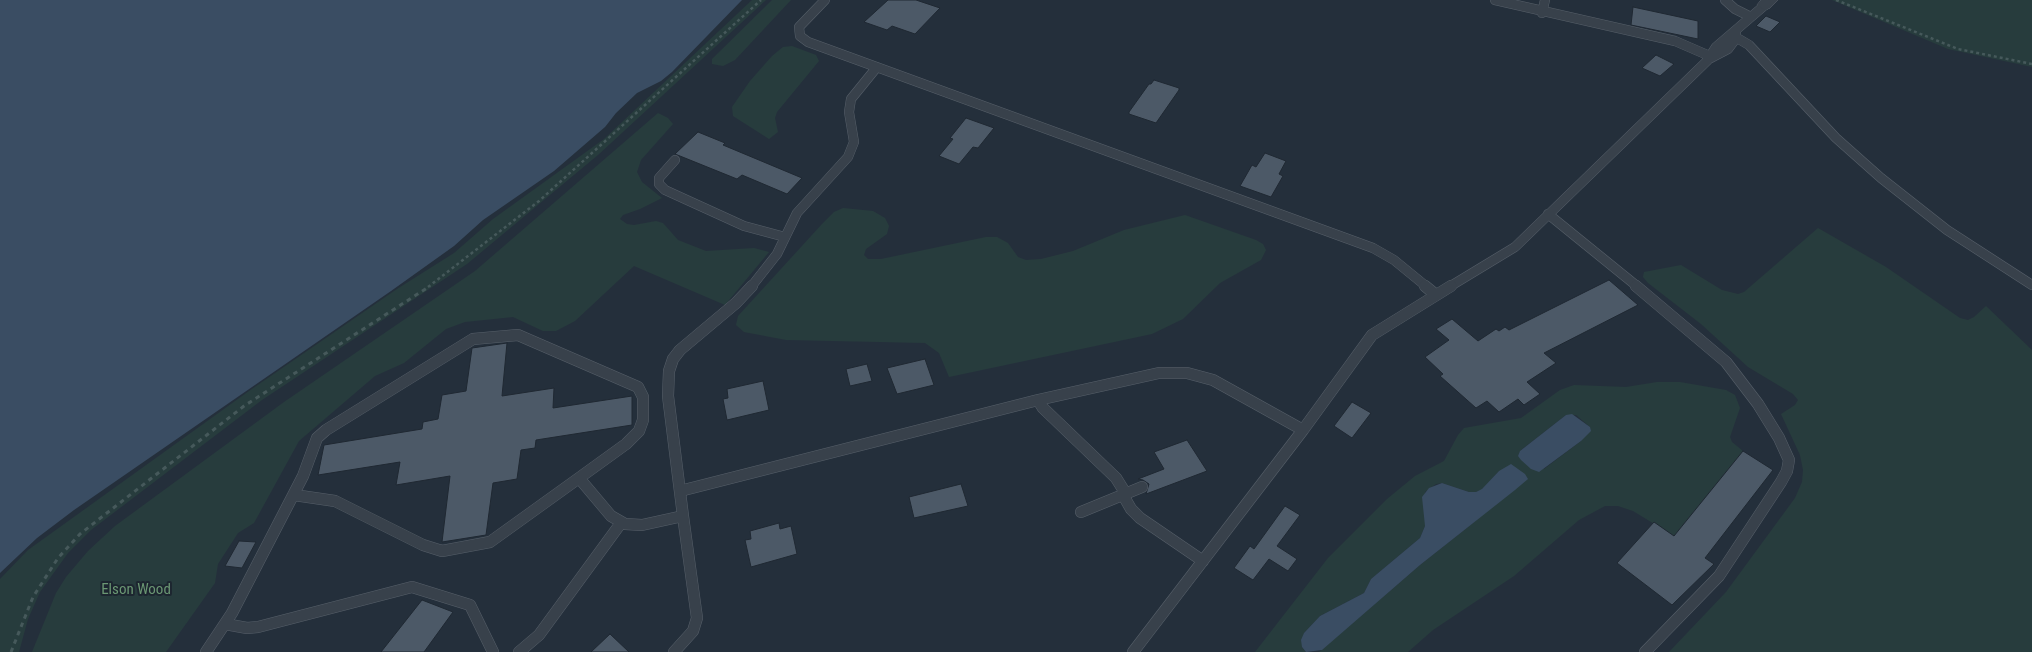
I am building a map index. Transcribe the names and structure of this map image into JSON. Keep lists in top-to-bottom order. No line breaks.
{"parks":["Elson Wood"]}
